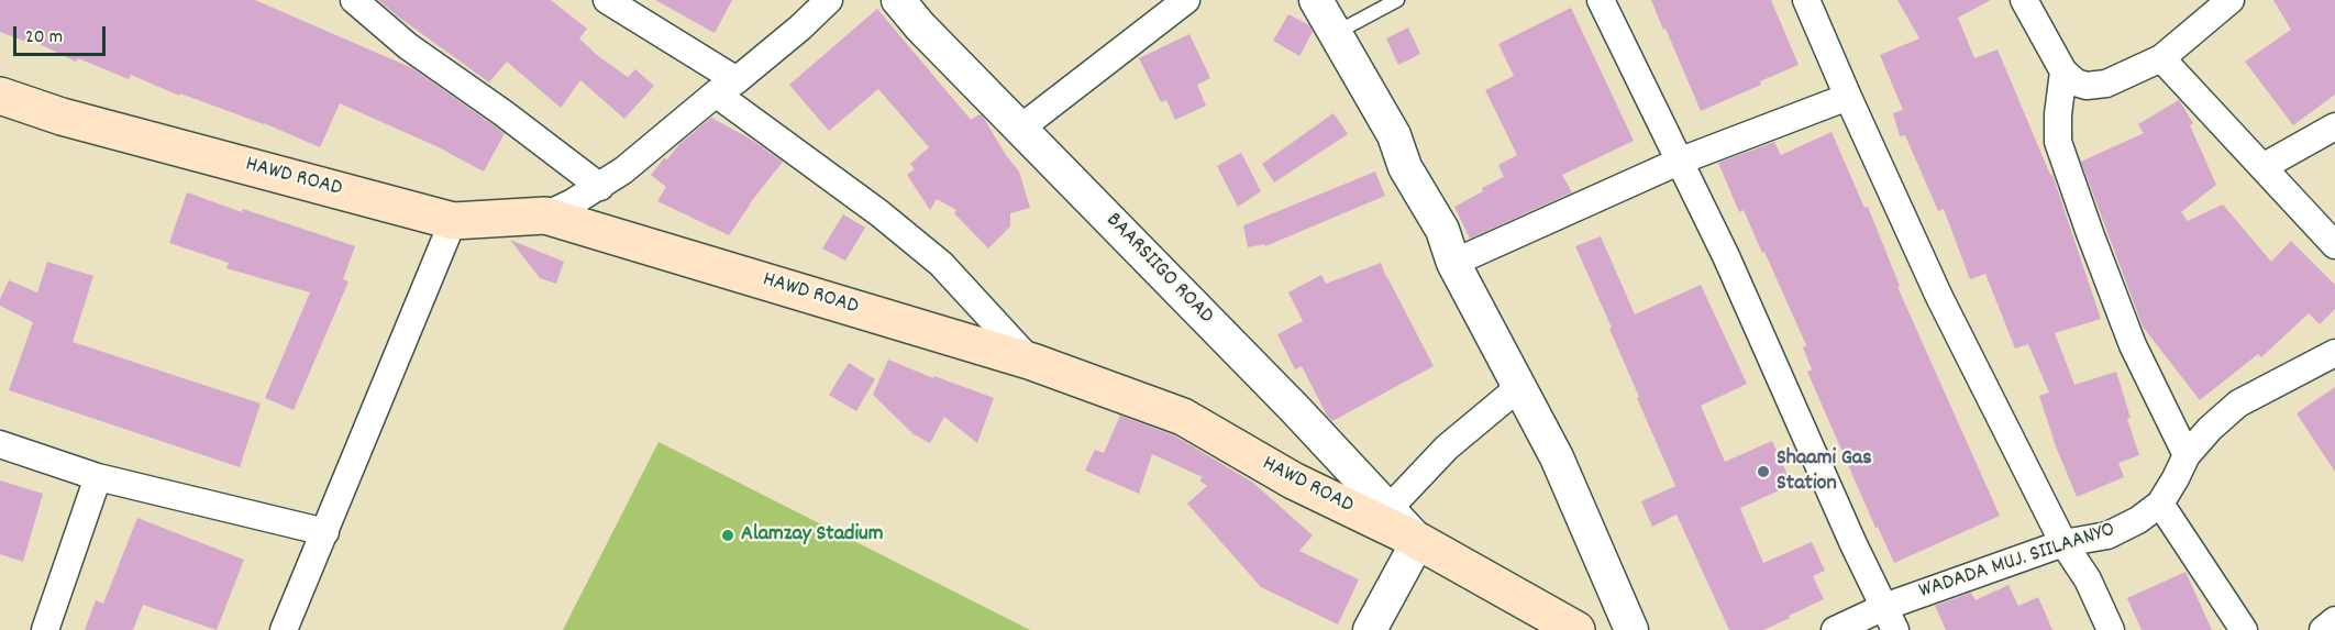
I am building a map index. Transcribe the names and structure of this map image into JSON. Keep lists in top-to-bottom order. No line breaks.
{"streets":{"main road":["HAWD ROAD"],"street":["BAARSIIGO ROAD","WADADA MUJ. SIILAANYO"]},"crossings":[["HAWD ROAD","BAARSIIGO ROAD"]],"places":["Shaami Gas Station","Alamzay Stadium"],"scale_bar":"20 m"}
